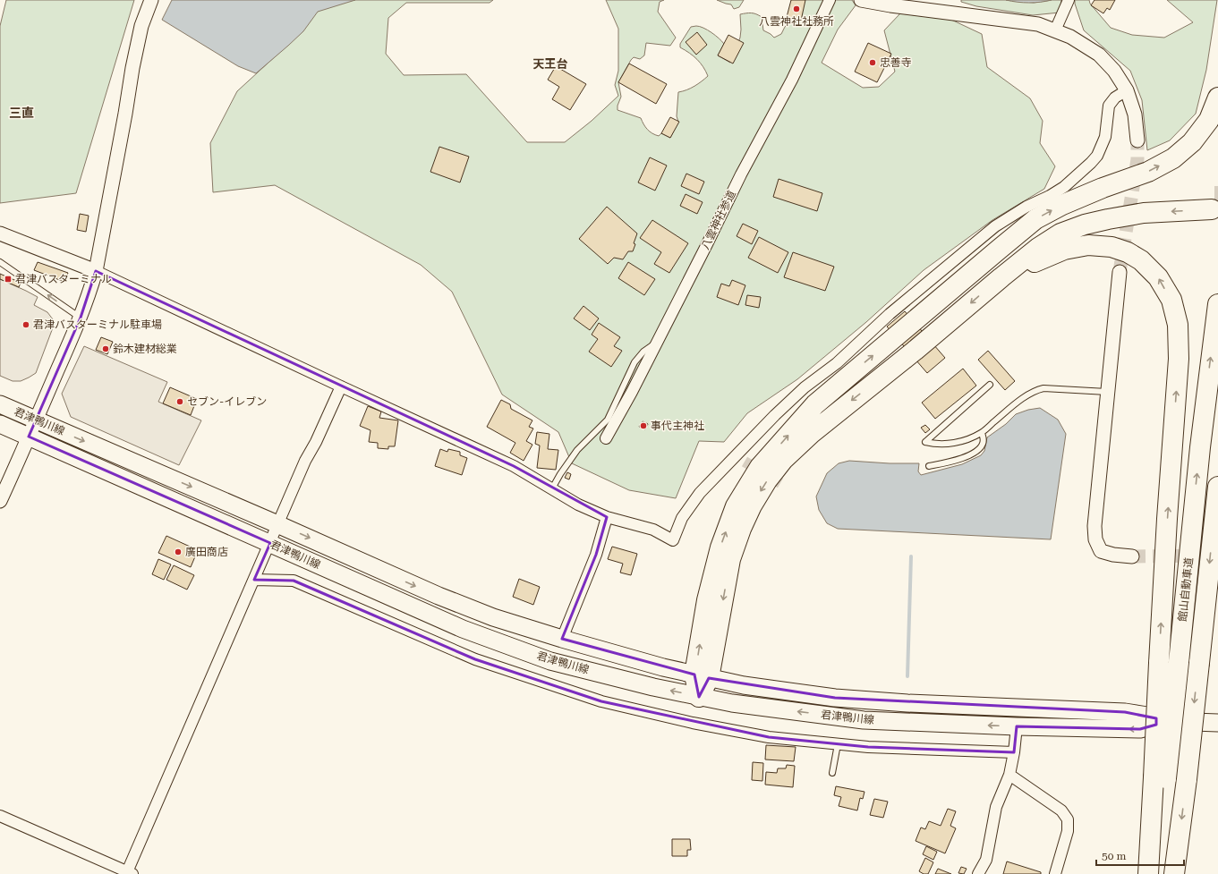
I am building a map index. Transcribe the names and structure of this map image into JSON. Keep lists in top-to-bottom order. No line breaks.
{"streets":{"highway":["館山自動車道"],"main road":["君津鴨川線"],"street":["八雲神社参道"]},"districts":["天王台","三直"],"places":{"other":["八雲神社社務所","忠善寺","君津バスターミナル駐車場","鈴木建材総業","セブン-イレブン","事代主神社","廣田商店"],"transit":["君津バスターミナル"]},"scale_bar":"50 m"}
